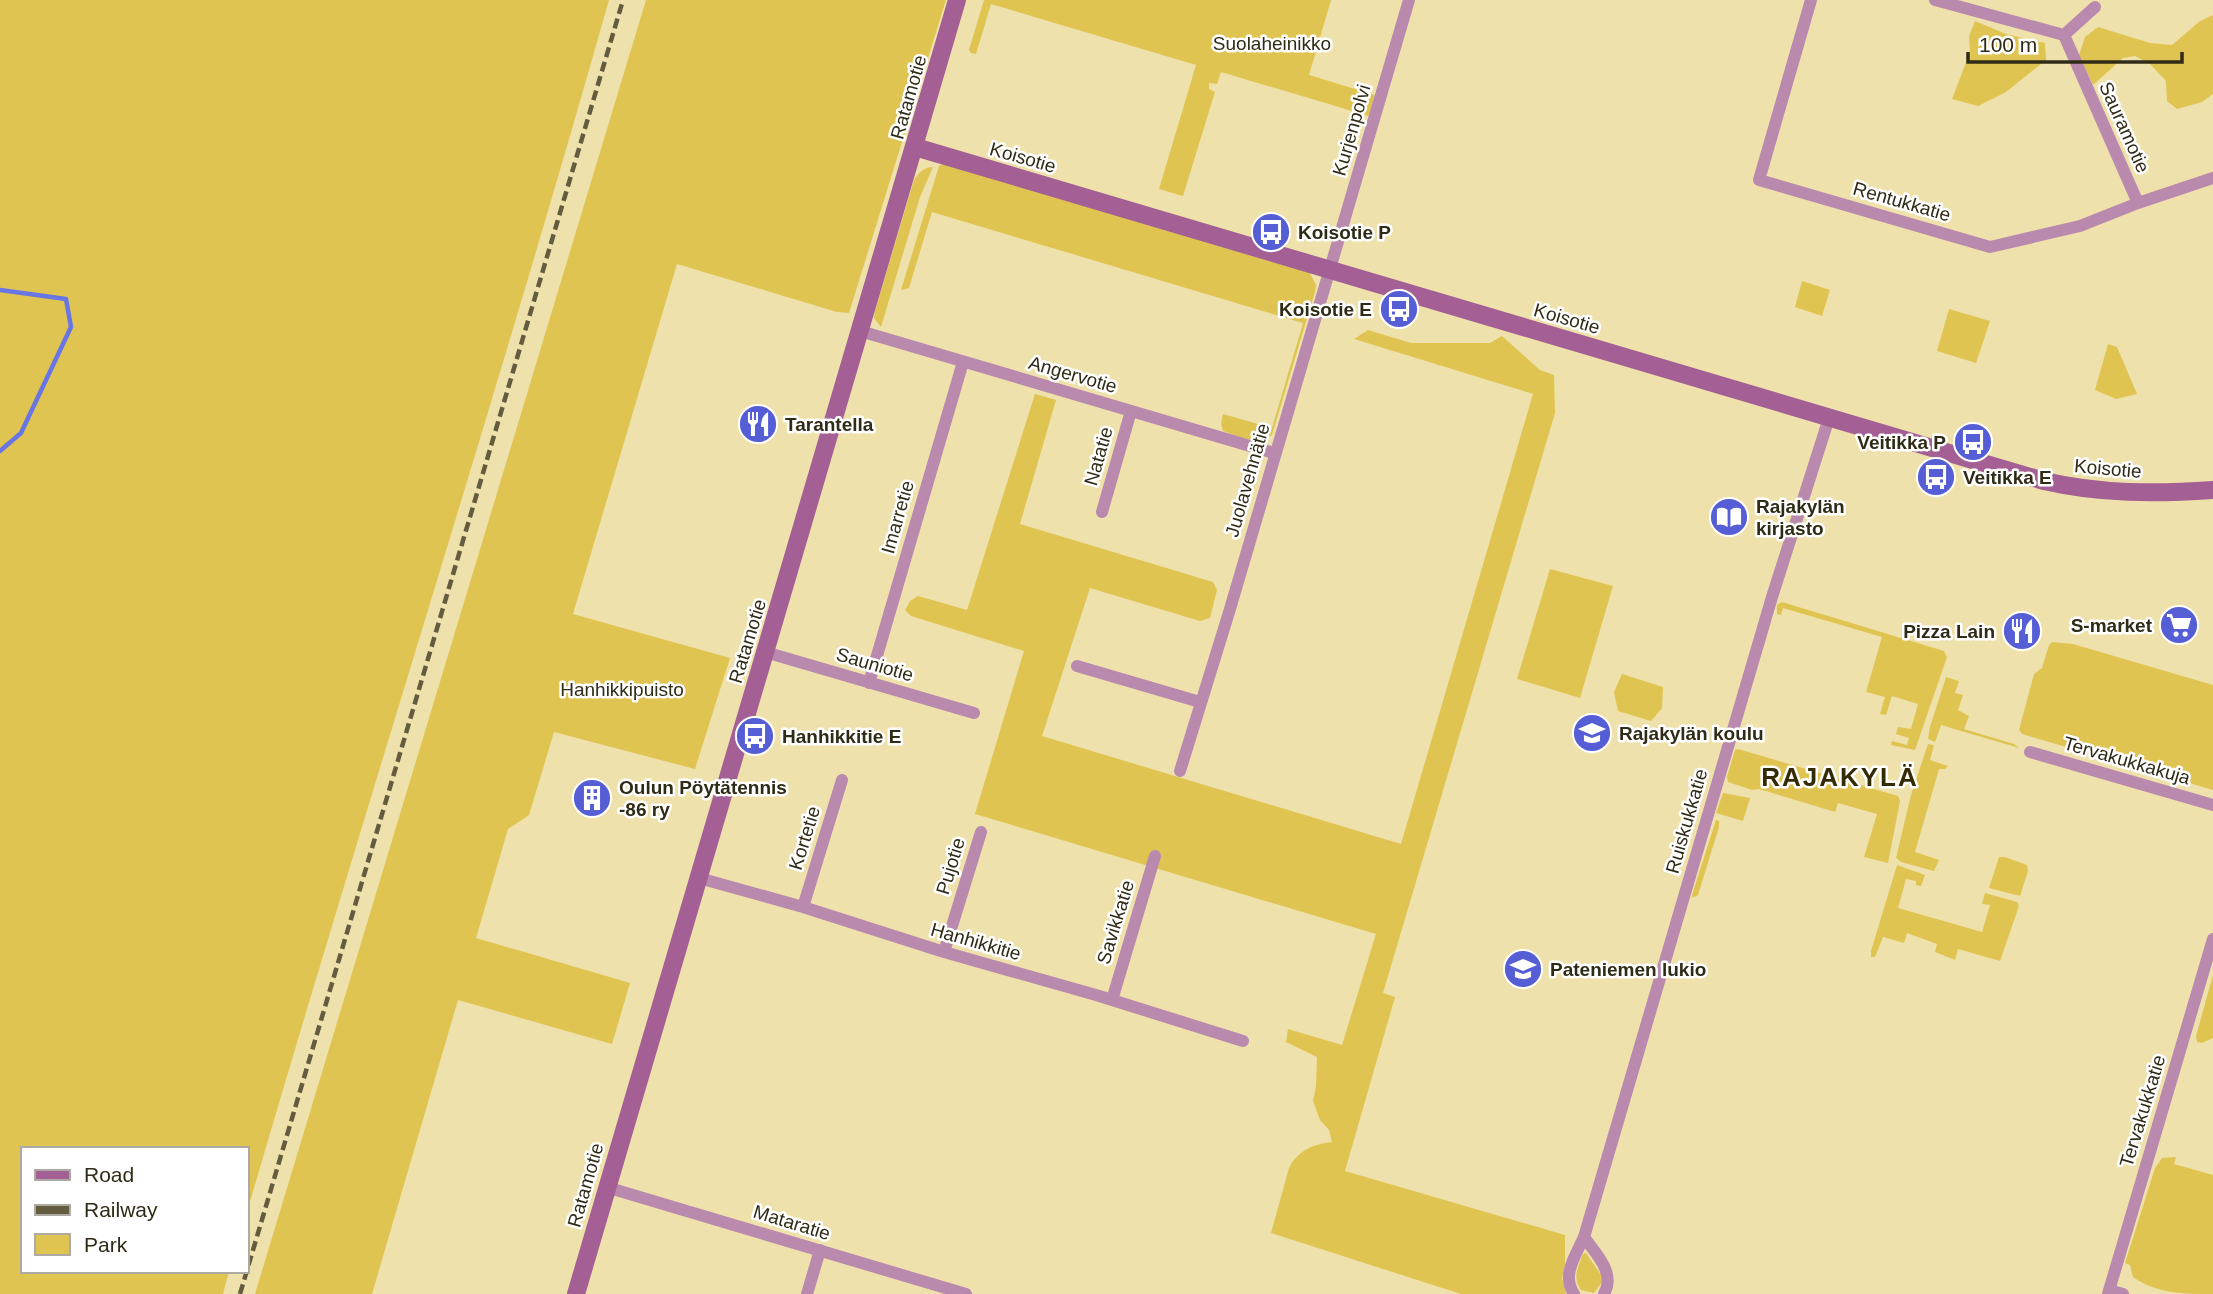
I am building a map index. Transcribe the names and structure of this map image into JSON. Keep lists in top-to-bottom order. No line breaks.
{"streets":{"street":["Ratamotie","Sauramotie","Kurjenpolvi","Koisotie","Rentukkatie","Angervotie","Natatie","Juolavehnätie","Imarretie","Sauniotie","Tervakukkakuja","Ruiskukkatie","Kortetie","Pujotie","Savikkatie","Hanhikkitie","Tervakukkatie","Mataratie"]},"crossings":[["Ratamotie","Koisotie"],["Ratamotie","Angervotie"],["Ratamotie","Sauniotie"],["Ratamotie","Hanhikkitie"],["Ratamotie","Mataratie"],["Sauramotie","Rentukkatie"],["Kurjenpolvi","Koisotie"],["Kurjenpolvi","Juolavehnätie"],["Koisotie","Juolavehnätie"],["Koisotie","Ruiskukkatie"],["Angervotie","Natatie"],["Angervotie","Juolavehnätie"],["Angervotie","Imarretie"],["Imarretie","Sauniotie"],["Kortetie","Hanhikkitie"],["Pujotie","Hanhikkitie"],["Savikkatie","Hanhikkitie"]],"districts":["RAJAKYLÄ"],"parks":["Suolaheinikko","Hanhikkipuisto"],"places":{"bus stop":["Koisotie P","Koisotie E","Veitikka P","Veitikka E","Hanhikkitie E"],"restaurant":["Tarantella","Pizza Lain"],"library":["Rajakylän kirjasto"],"supermarket":["S-market"],"school or university":["Rajakylän koulu","Pateniemen lukio"],"building":["Oulun Pöytätennis -86 ry"]},"legend":["Road","Railway","Park"],"scale_bar":"100 m"}
